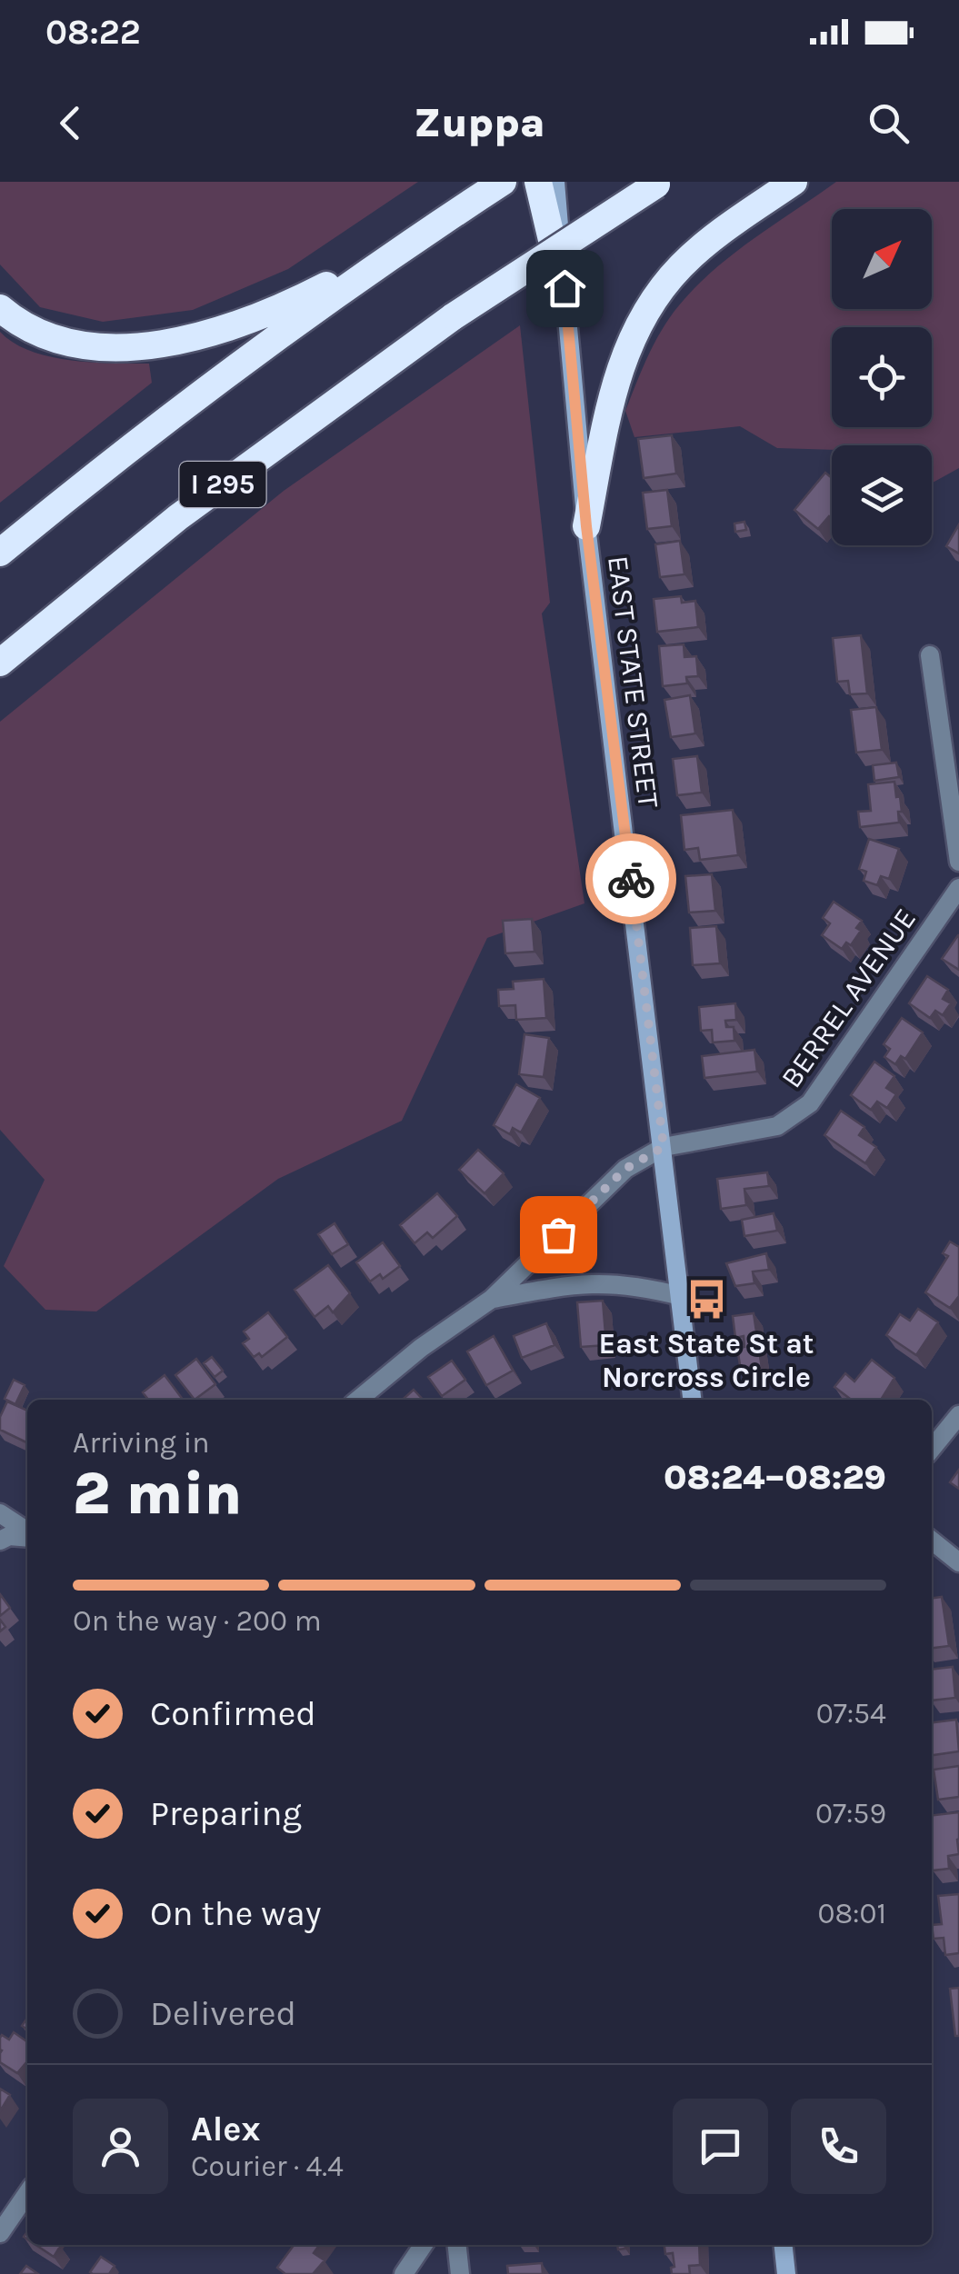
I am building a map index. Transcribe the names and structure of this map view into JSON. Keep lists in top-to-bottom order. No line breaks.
{"streets":{"highway":["I 295"],"street":["EAST STATE STREET","BERREL AVENUE"]},"crossings":[["EAST STATE STREET","BERREL AVENUE"]],"places":{"bus stop":["East State St at Norcross Circle"]},"north":"top right","page":{"status":"08:22","header":"Zuppa","heading":["2 min","Arriving in","08:24–08:29"],"panel":["Alex","Courier · 4.4"],"bar":"On the way · 200 m","list":[["Confirmed","07:54"],["Preparing","07:59"],["On the way","08:01"],"Delivered"]}}
